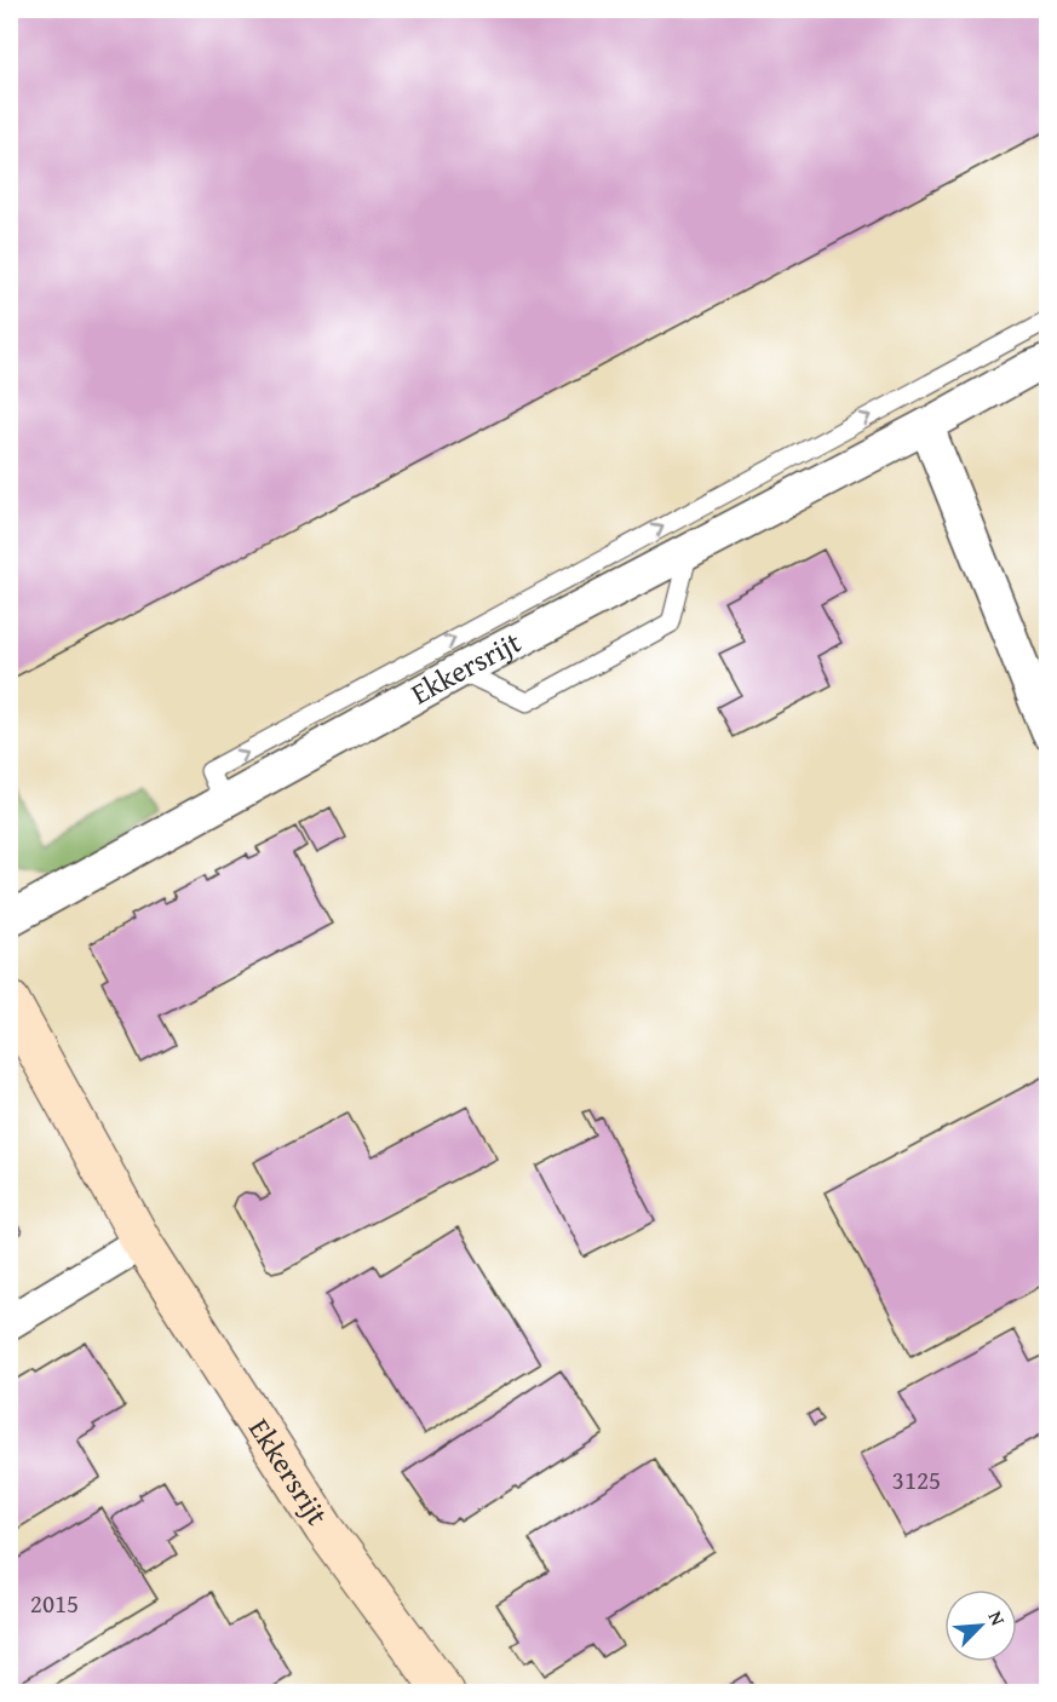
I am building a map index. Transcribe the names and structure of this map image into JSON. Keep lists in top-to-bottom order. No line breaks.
{"streets":{"main road":["Ekkersrijt"]},"house_numbers":["3125","2015"],"north":"top right"}
